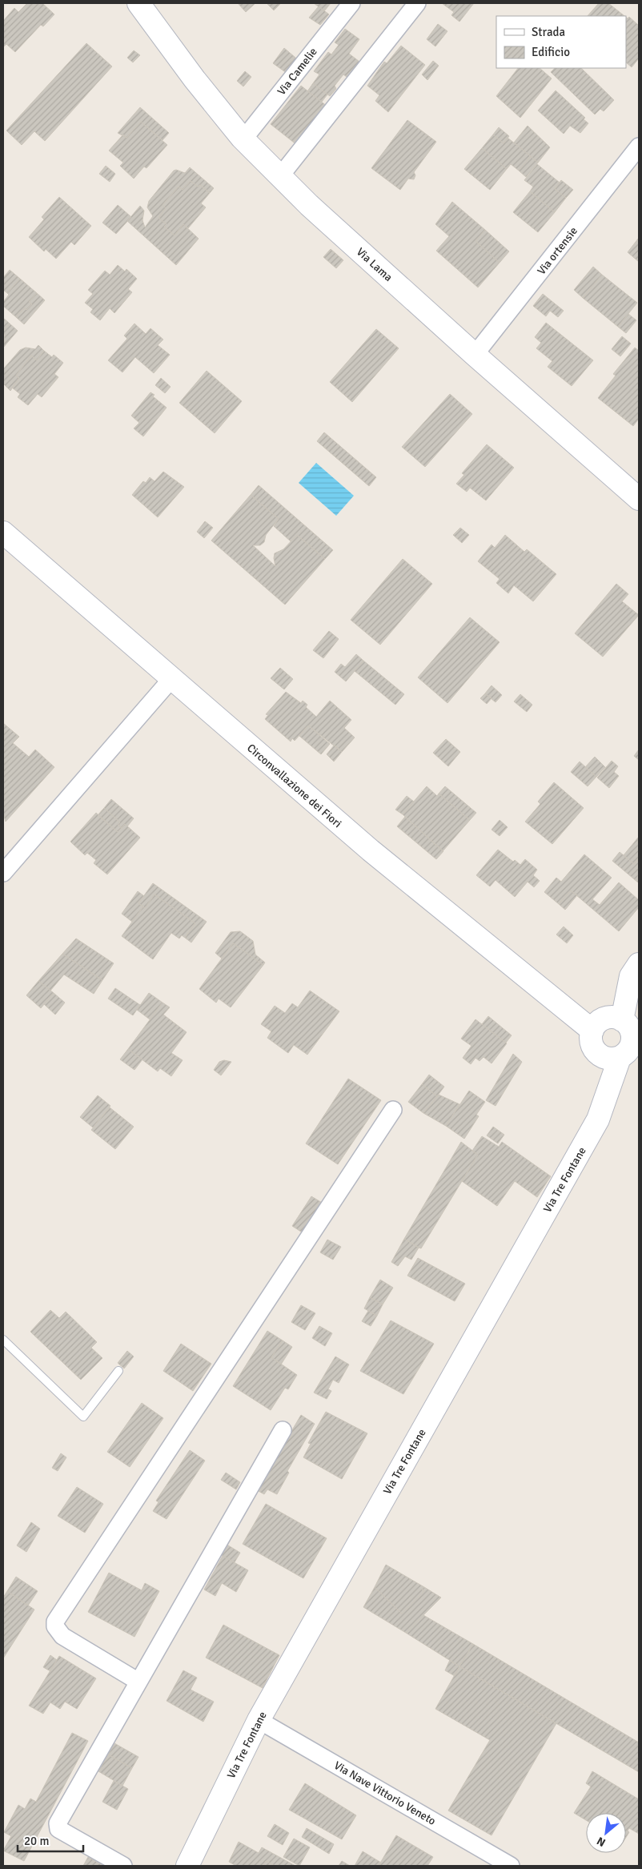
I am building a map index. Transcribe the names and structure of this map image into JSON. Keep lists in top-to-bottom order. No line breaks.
{"streets":{"street":["Via Camelie","Via ortensie","Via Lama","Circonvallazione dei Fiori","Via Tre Fontane","Via Nave Vittorio Veneto"]},"crossings":[["Via Camelie","Via Lama"],["Via ortensie","Via Lama"],["Circonvallazione dei Fiori","Via Tre Fontane"],["Via Tre Fontane","Via Nave Vittorio Veneto"]],"legend":["Strada","Edificio"],"scale_bar":"20 m","north":"bottom left"}
